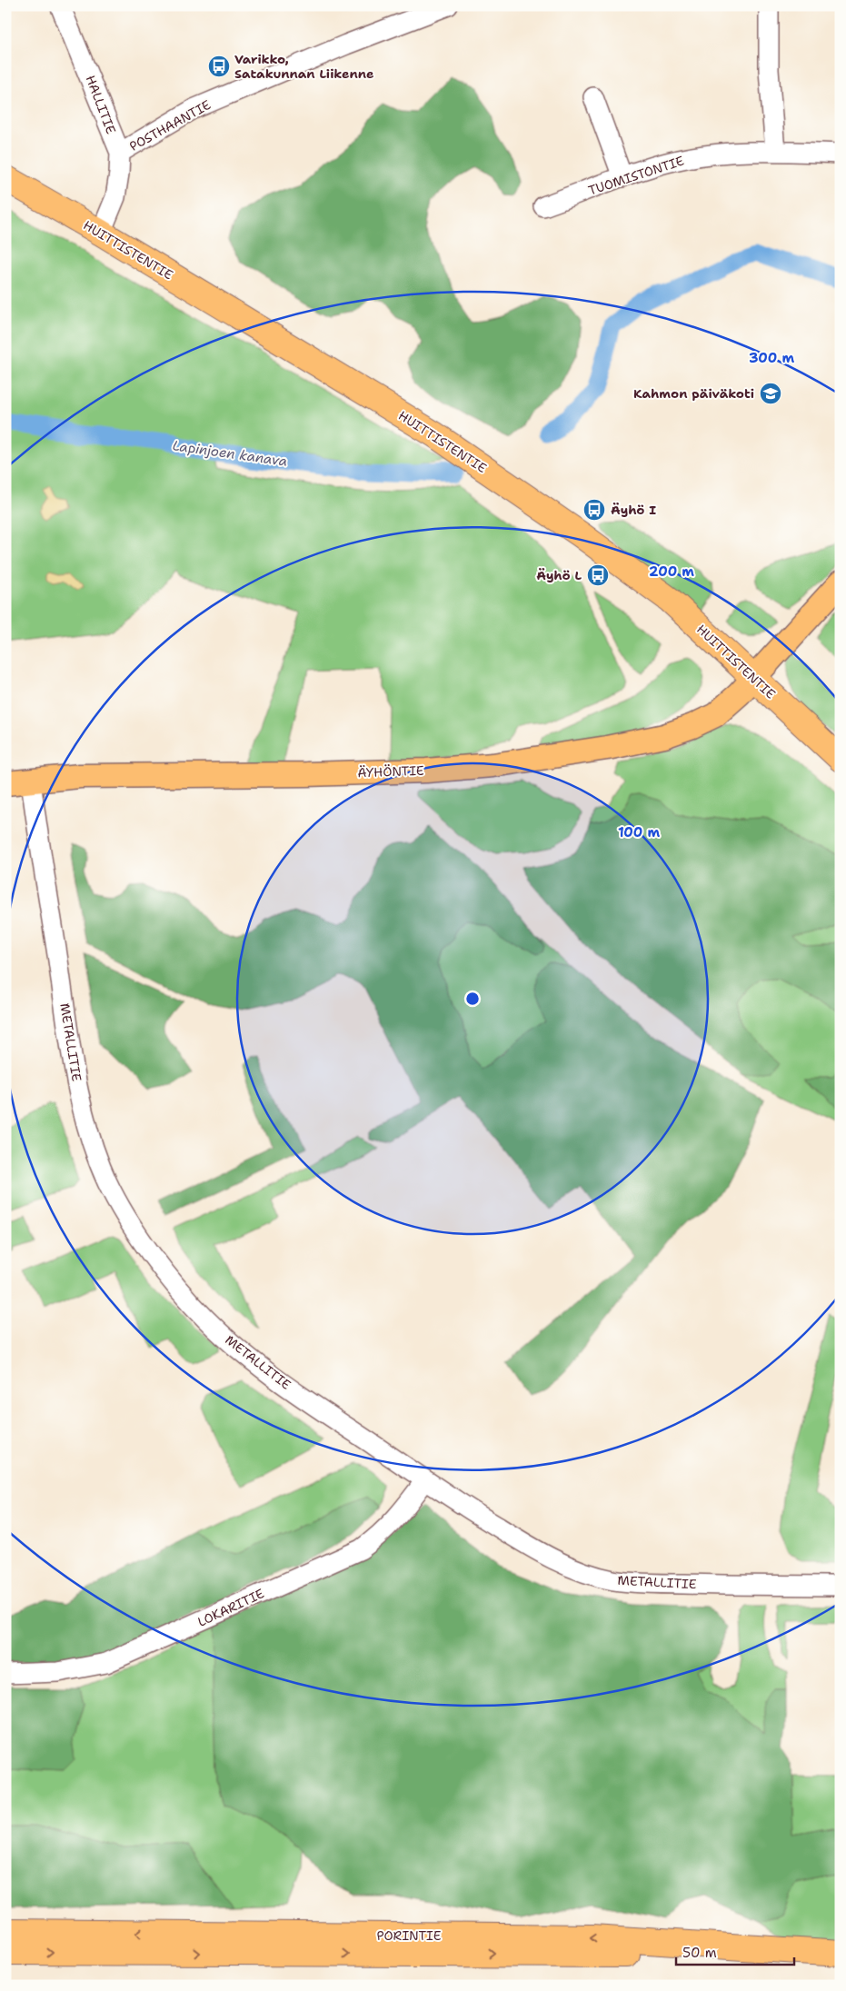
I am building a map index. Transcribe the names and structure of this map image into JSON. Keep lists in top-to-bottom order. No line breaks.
{"streets":{"highway":["HUITTISTENTIE","PORINTIE"],"main road":["ÄYHÖNTIE"],"street":["HALLITIE","POSTHAANTIE","TUOMISTONTIE","METALLITIE","LOKARITIE"]},"crossings":[["HALLITIE","POSTHAANTIE"],["HALLITIE","HUITTISTENTIE"],["HUITTISTENTIE","ÄYHÖNTIE"],["ÄYHÖNTIE","METALLITIE"],["METALLITIE","LOKARITIE"]],"water":["Lapinjoen kanava"],"places":{"bus stop":["Varikko, Satakunnan Liikenne","Äyhö I","Äyhö L"],"school or university":["Kahmon päiväkoti"]},"scale_bar":"50 m","rings":["300 m","200 m","100 m"]}
